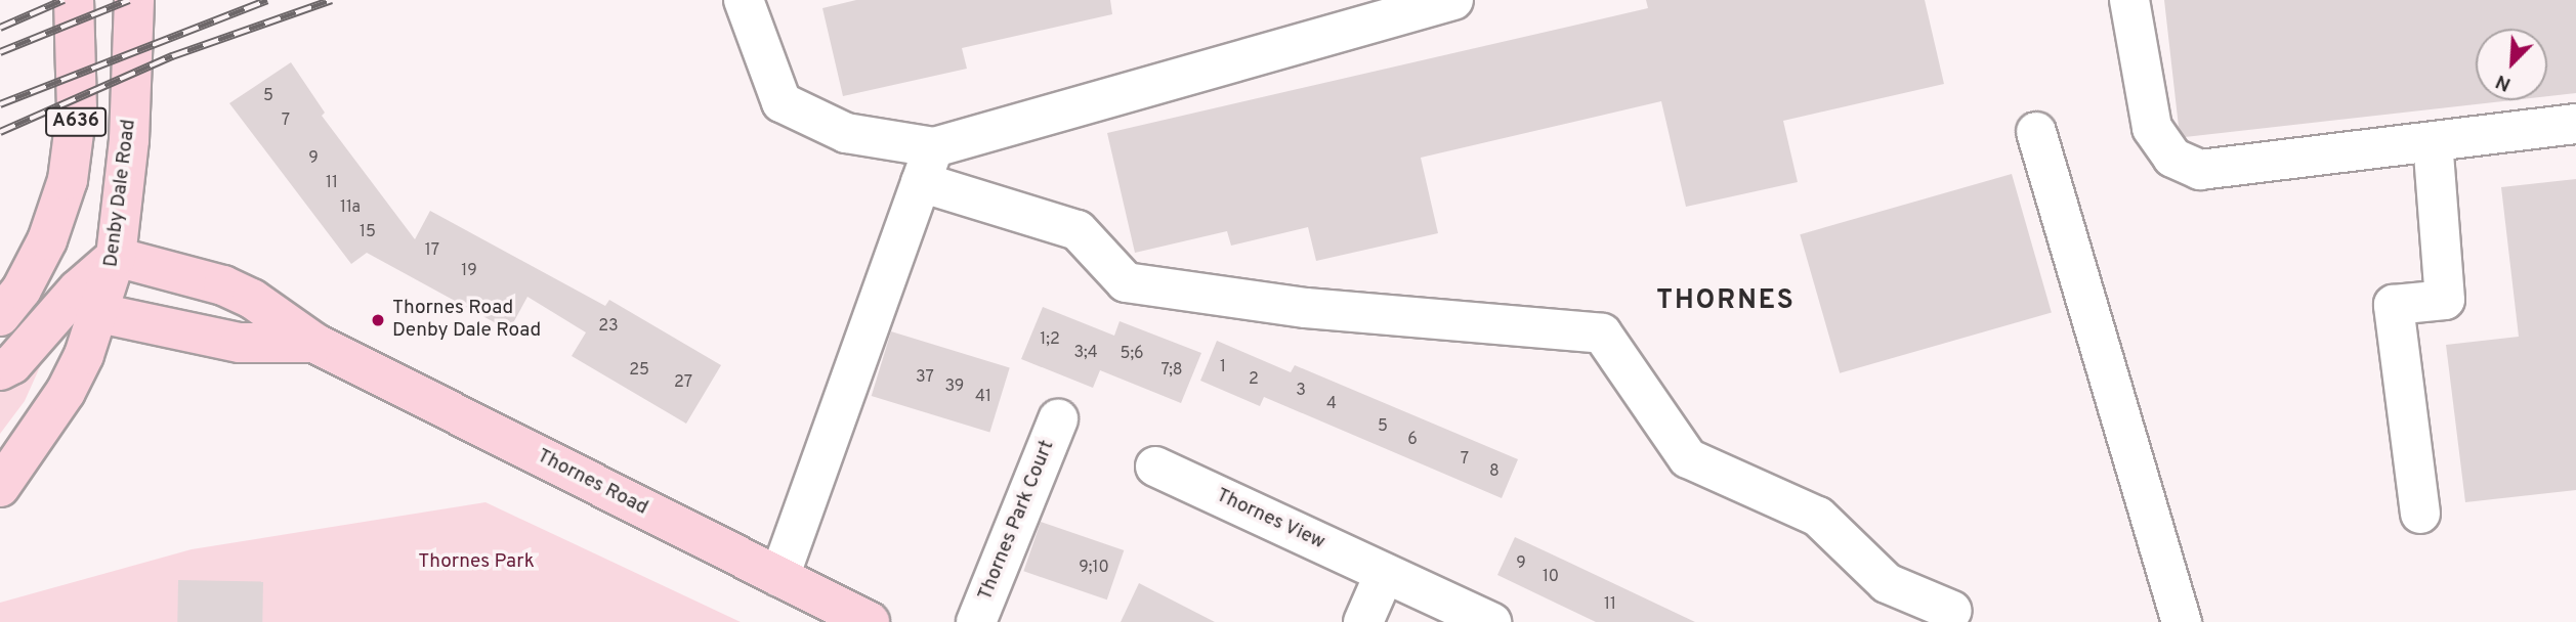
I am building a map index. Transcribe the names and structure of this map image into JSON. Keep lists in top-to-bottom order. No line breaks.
{"streets":{"main road":["A636","Denby Dale Road","Thornes Road"],"street":["Thornes View","Thornes Park Court"]},"crossings":[["A636","Denby Dale Road"],["A636","Thornes Road"],["Denby Dale Road","Thornes Road"]],"districts":["THORNES"],"parks":["Thornes Park"],"places":["Thornes Road Denby Dale Road"],"house_numbers":["5","7","9","11","11a","15","17","19","23","1;2","3;4","5;6","1","25","7;8","37","2","27","39","3","41","4","5","6","7","8","9","9;10","10","11"],"north":"bottom left"}
